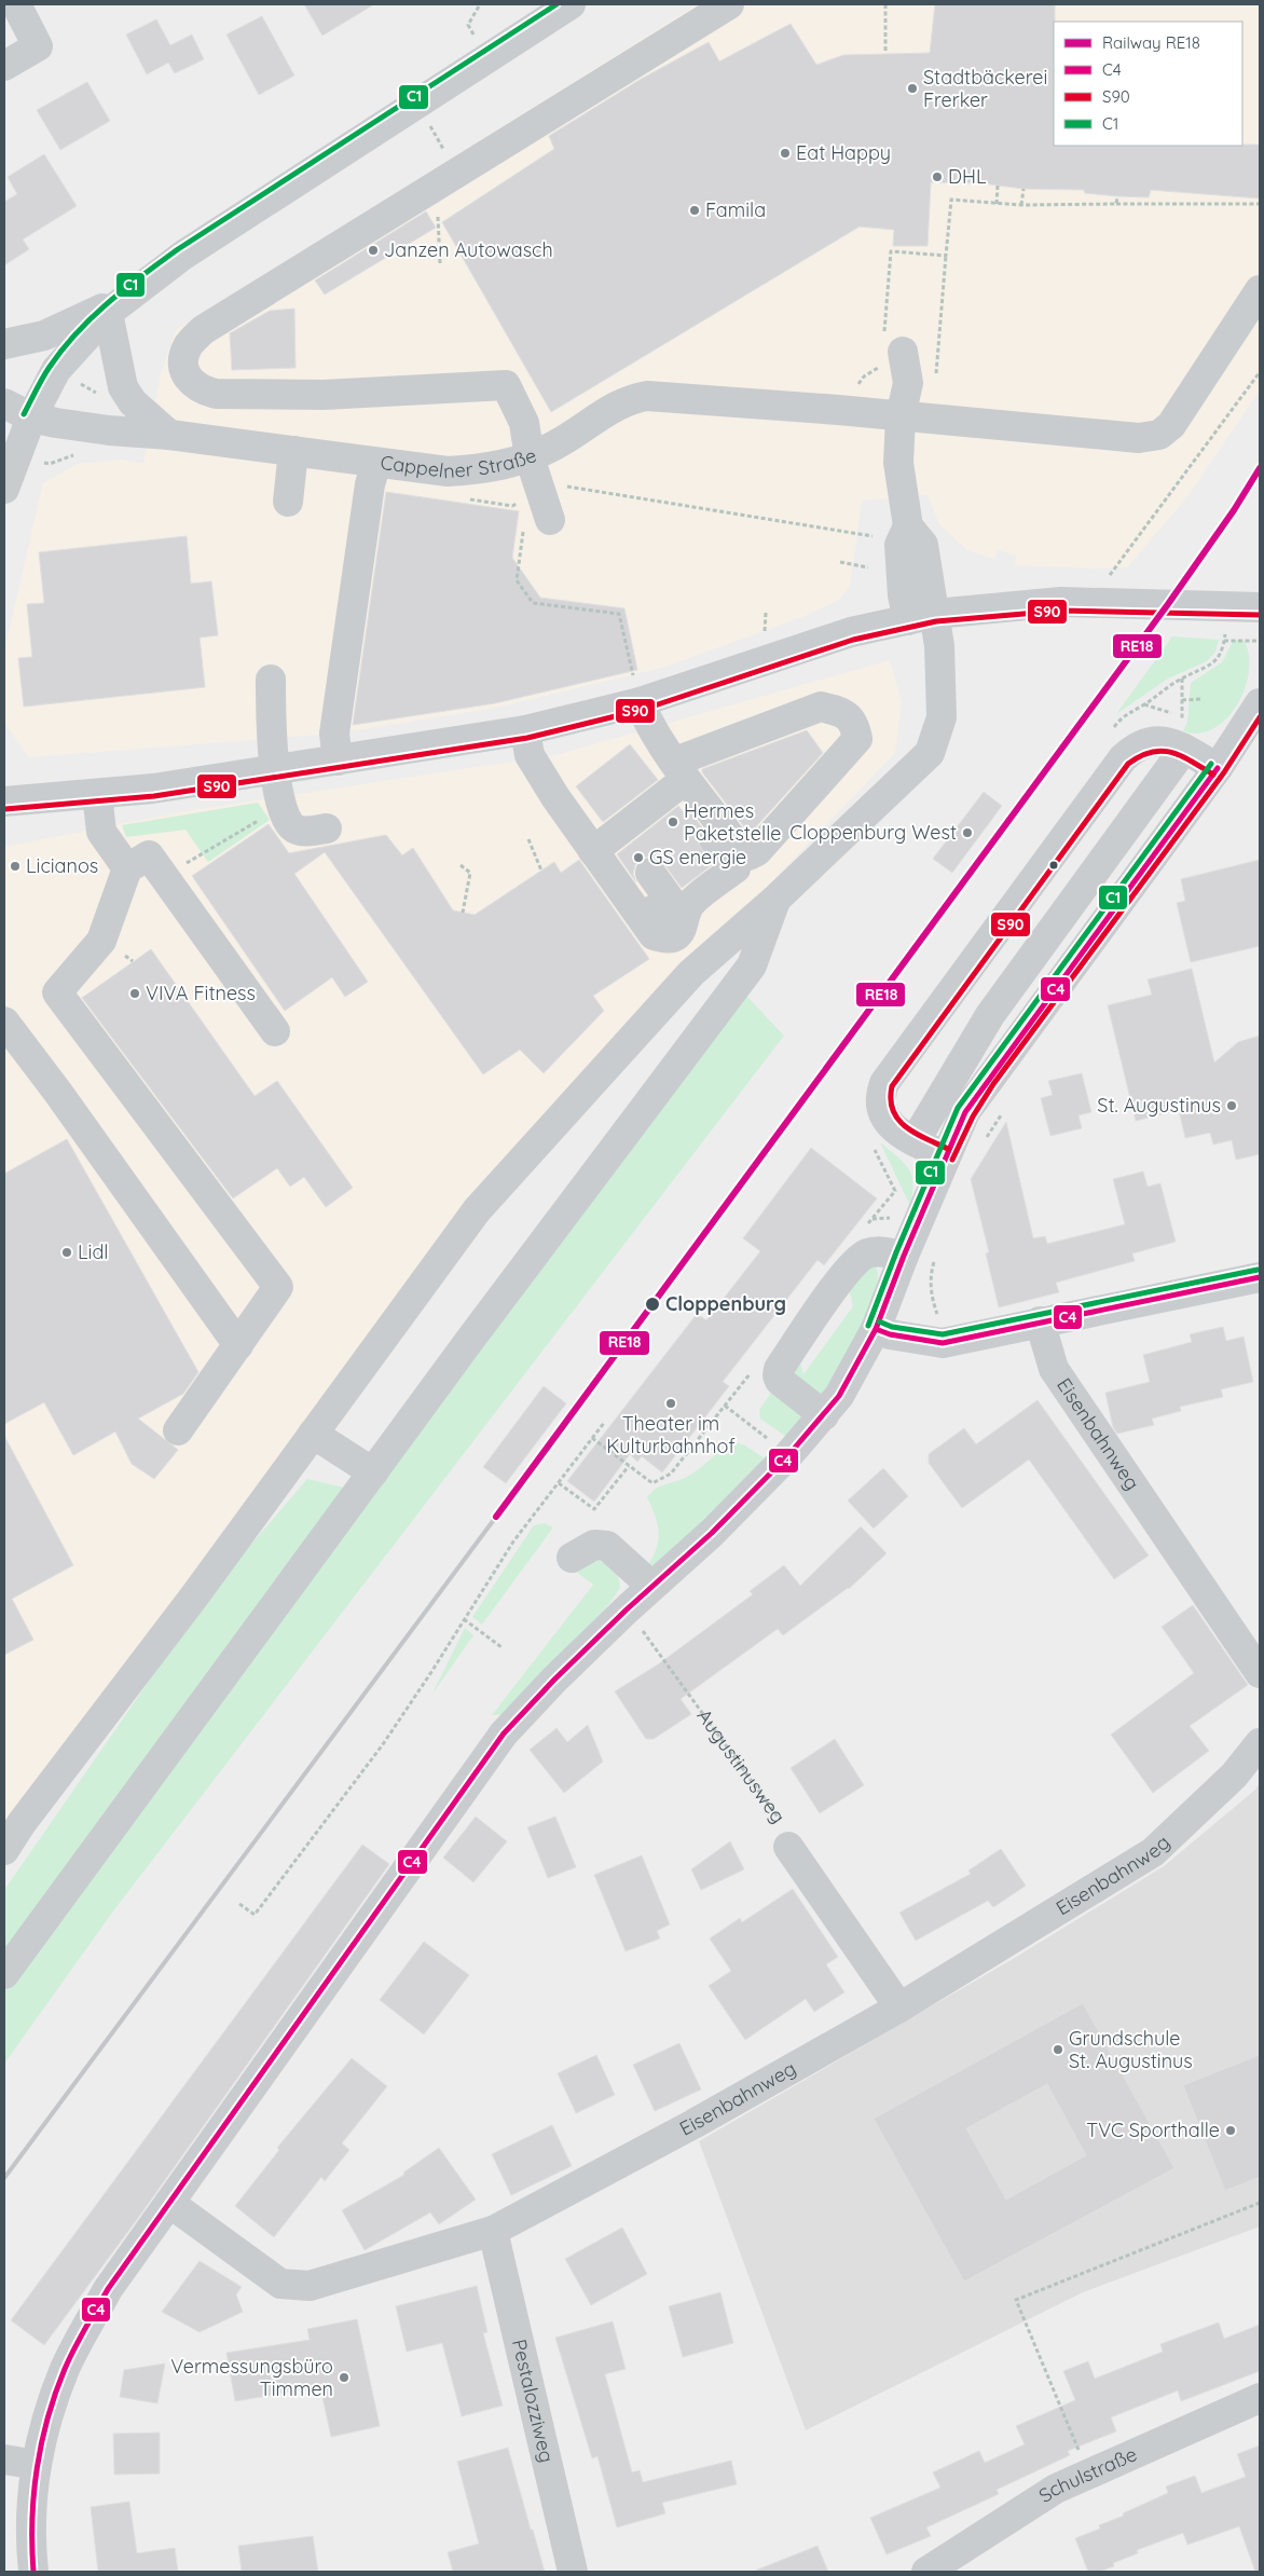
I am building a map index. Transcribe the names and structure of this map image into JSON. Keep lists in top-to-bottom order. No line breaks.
{"streets":{"street":["Cappelner Straße","Eisenbahnweg","Augustinusweg","Pestalozziweg","Schulstraße"]},"crossings":[["Eisenbahnweg","Augustinusweg"],["Eisenbahnweg","Pestalozziweg"]],"places":["Stadtbäckerei Frerker","Eat Happy","DHL","Famila","Janzen Autowasch","Hermes Paketstelle","Cloppenburg West","GS energie","Licianos","VIVA Fitness","St. Augustinus","Lidl","Cloppenburg","Theater im Kulturbahnhof","Grundschule St. Augustinus","TVC Sporthalle","Vermessungsbüro Timmen"],"lines":["transit line C1","rail line RE18","transit line S90","transit line C4"],"legend":["Railway RE18","C4","S90","C1"]}
